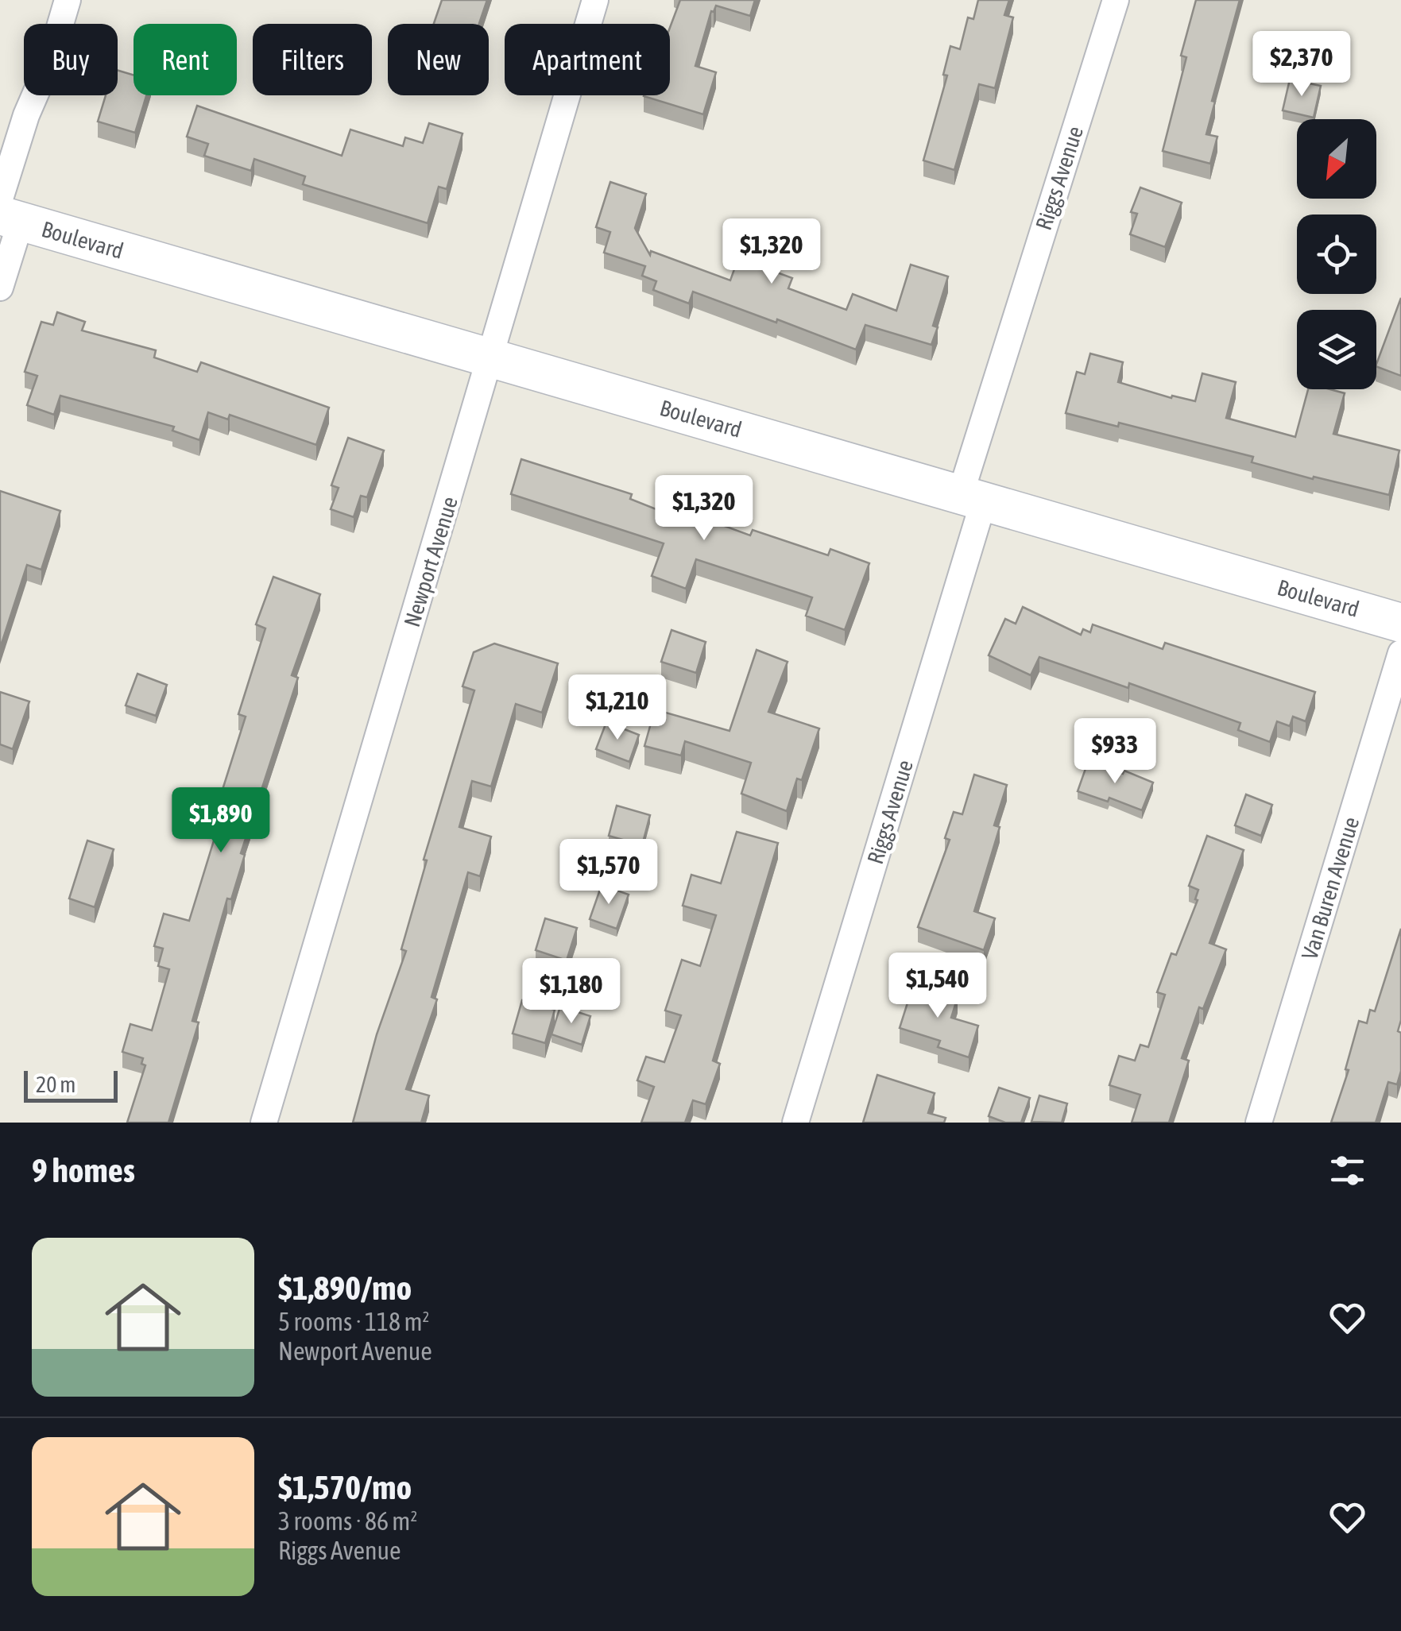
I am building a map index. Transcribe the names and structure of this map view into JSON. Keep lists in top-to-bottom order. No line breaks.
{"streets":{"main road":["Boulevard"],"street":["Riggs Avenue","Newport Avenue","Van Buren Avenue"]},"crossings":[["Riggs Avenue","Boulevard"],["Boulevard","Newport Avenue"]],"scale_bar":"20 m","north":"bottom left","page":{"chip":["Buy","Rent","Filters","New","Apartment"],"price":["$2,370","$1,320","$1,320","$1,210","$933","$1,890","$1,570","$1,540","$1,180"],"scale":"20 m","heading":"9 homes","list":[{"name":"$1,890/mo","note":"5 rooms · 118 m² · Newport Avenue"},{"name":"$1,570/mo","note":"3 rooms · 86 m² · Riggs Avenue"}]}}
